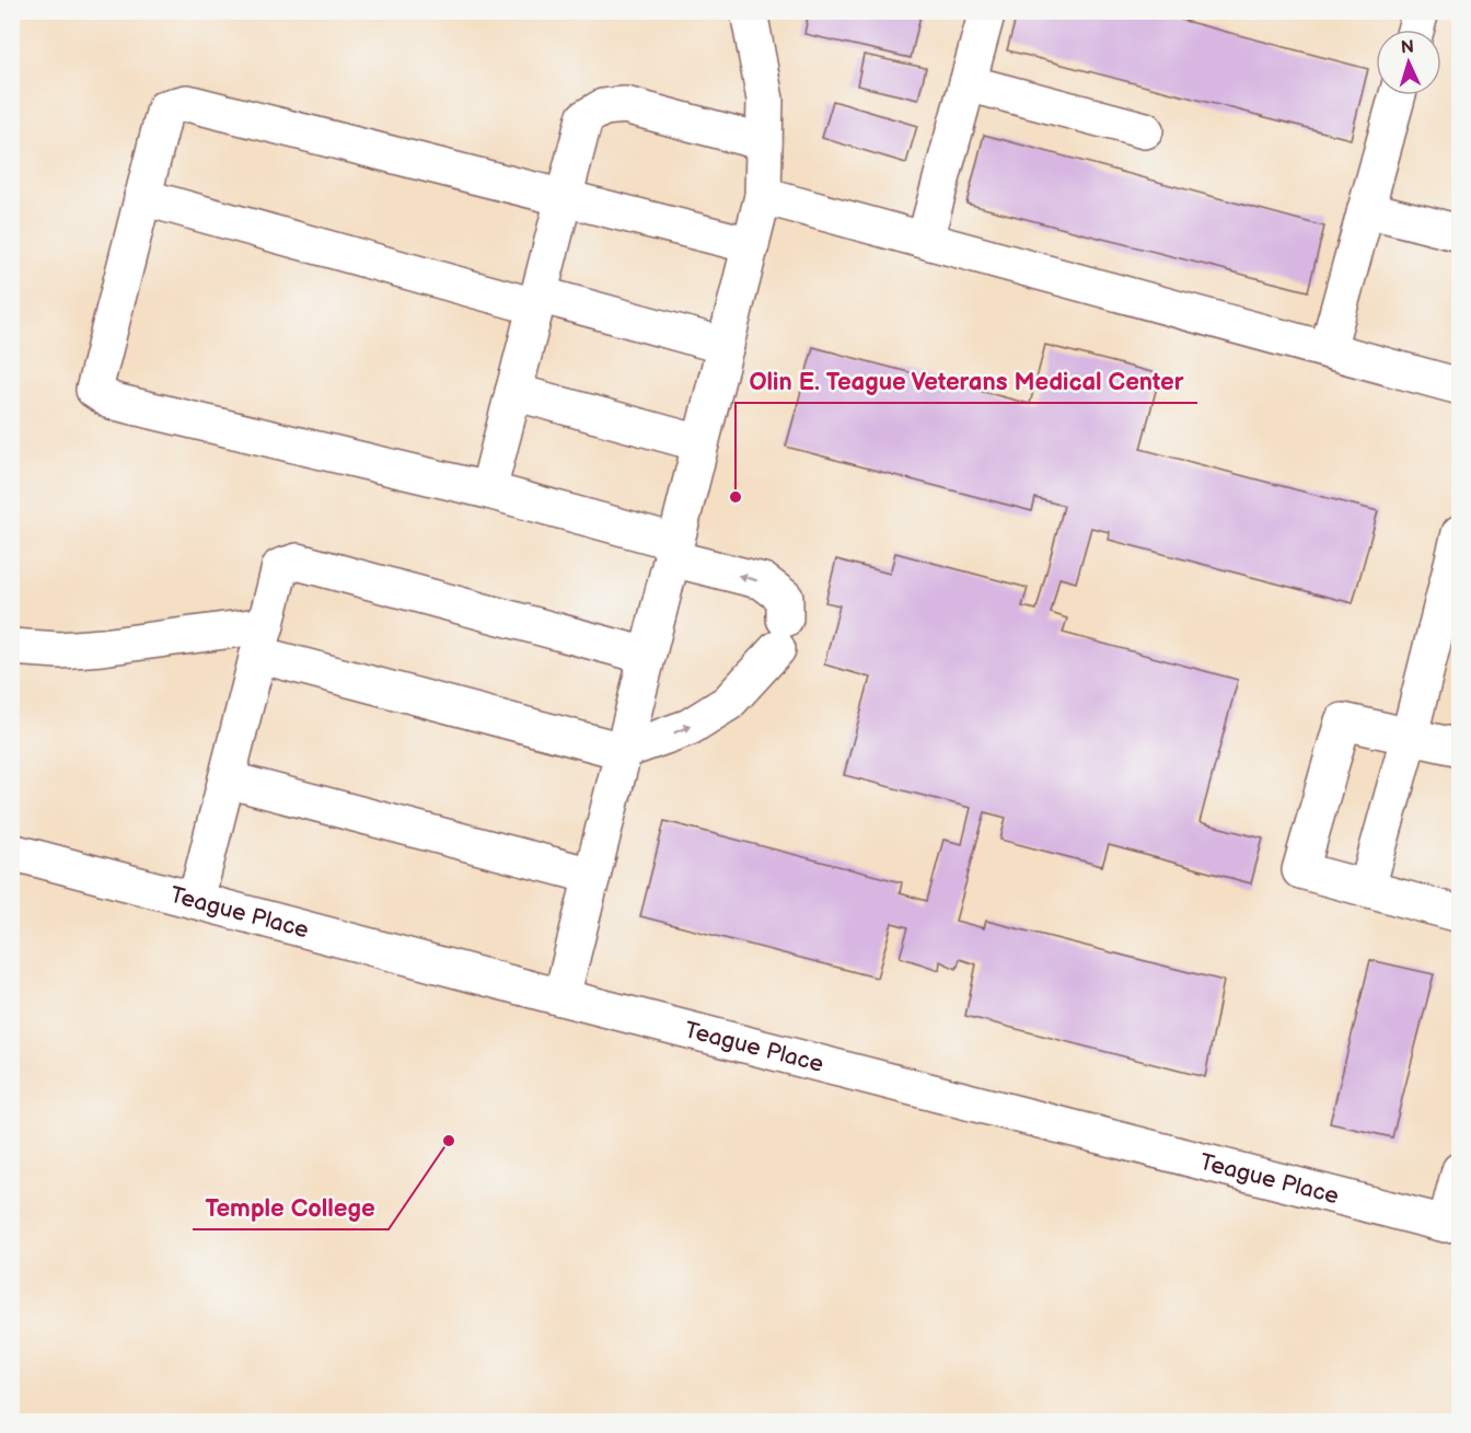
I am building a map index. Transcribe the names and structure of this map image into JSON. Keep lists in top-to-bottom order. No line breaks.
{"streets":{"lane":["Teague Place"]},"places":["Olin E. Teague Veterans Medical Center","Temple College"],"north":"top"}
